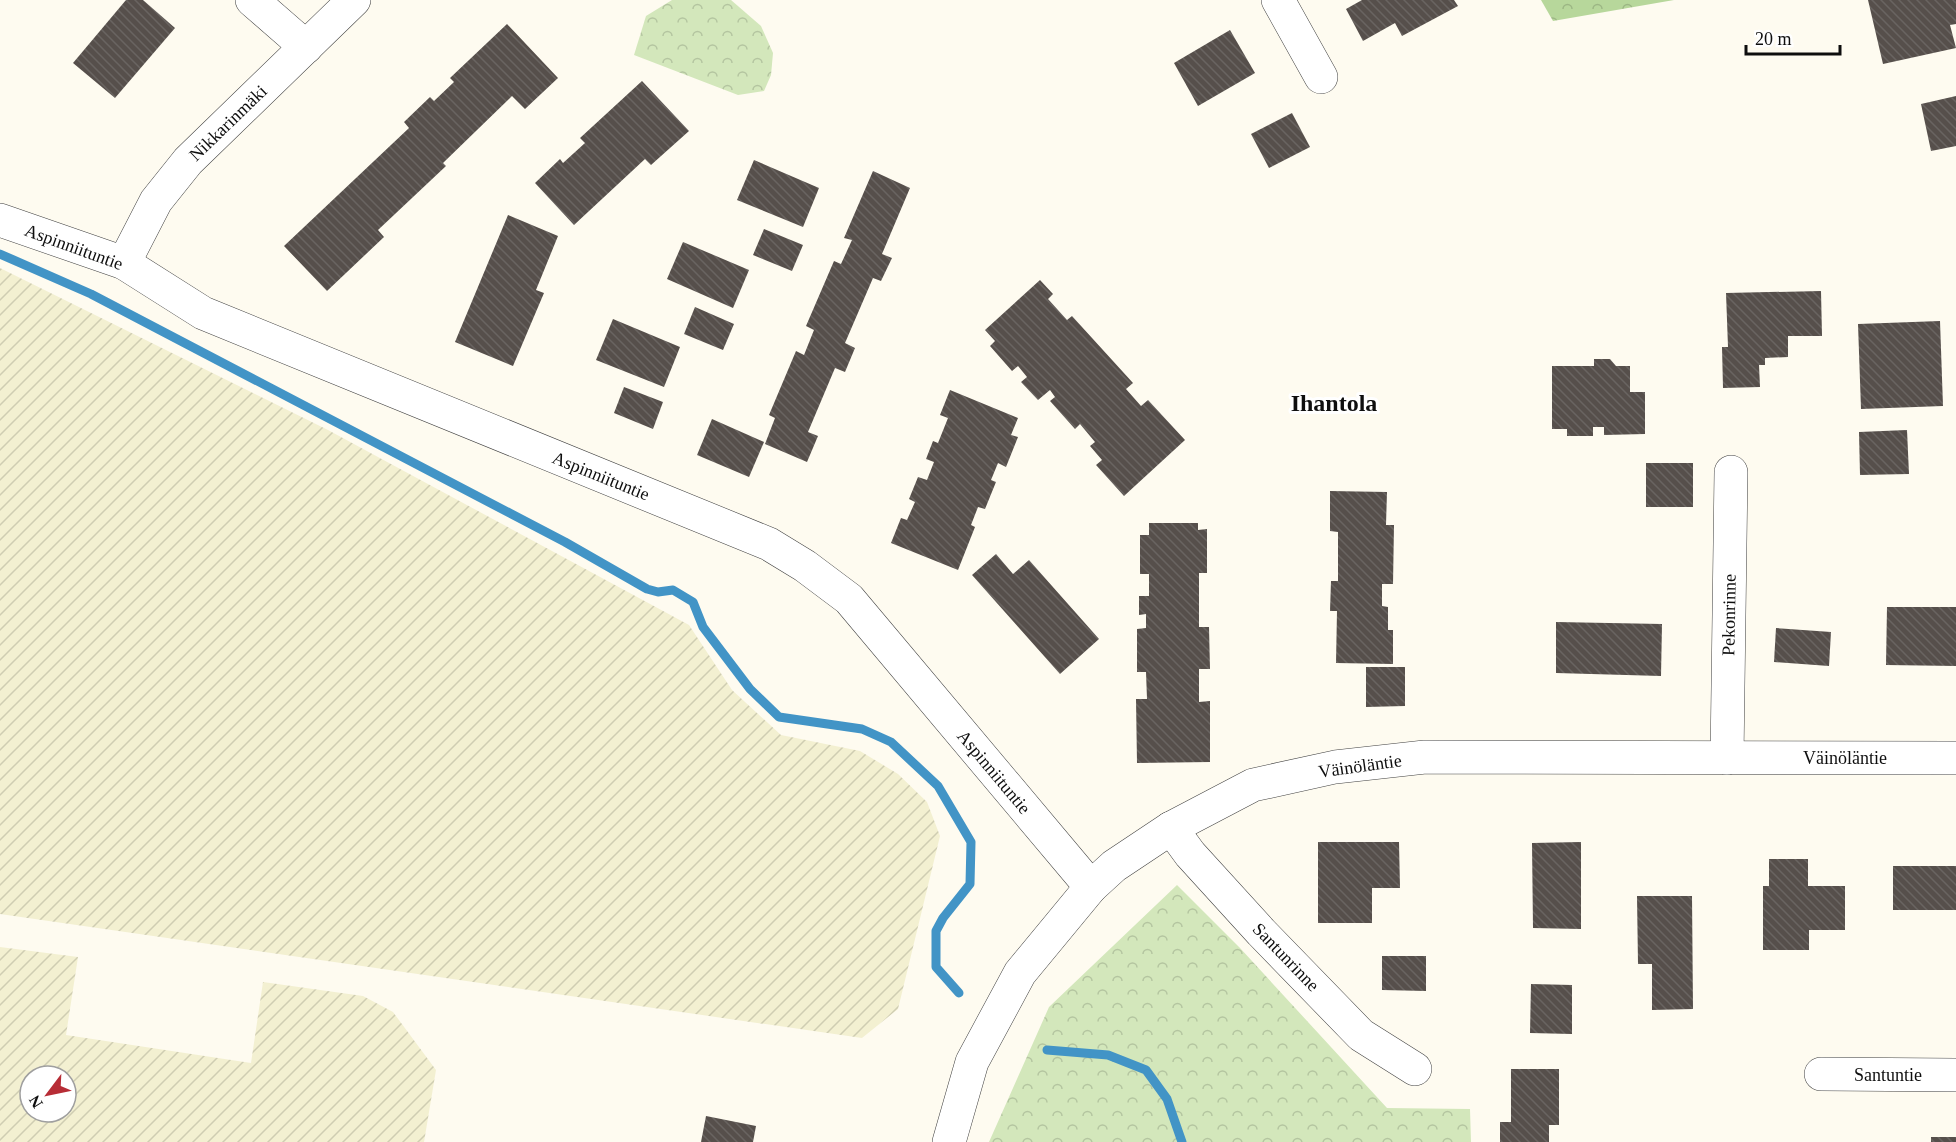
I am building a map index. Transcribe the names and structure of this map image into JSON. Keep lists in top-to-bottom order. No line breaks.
{"streets":{"street":["Nikkarinmäki","Aspinniituntie","Pekonrinne","Väinöläntie","Santunrinne","Santuntie"]},"crossings":[["Nikkarinmäki","Aspinniituntie"],["Aspinniituntie","Väinöläntie"],["Pekonrinne","Väinöläntie"],["Väinöläntie","Santunrinne"]],"districts":["Ihantola"],"scale_bar":"20 m","north":"bottom left"}
